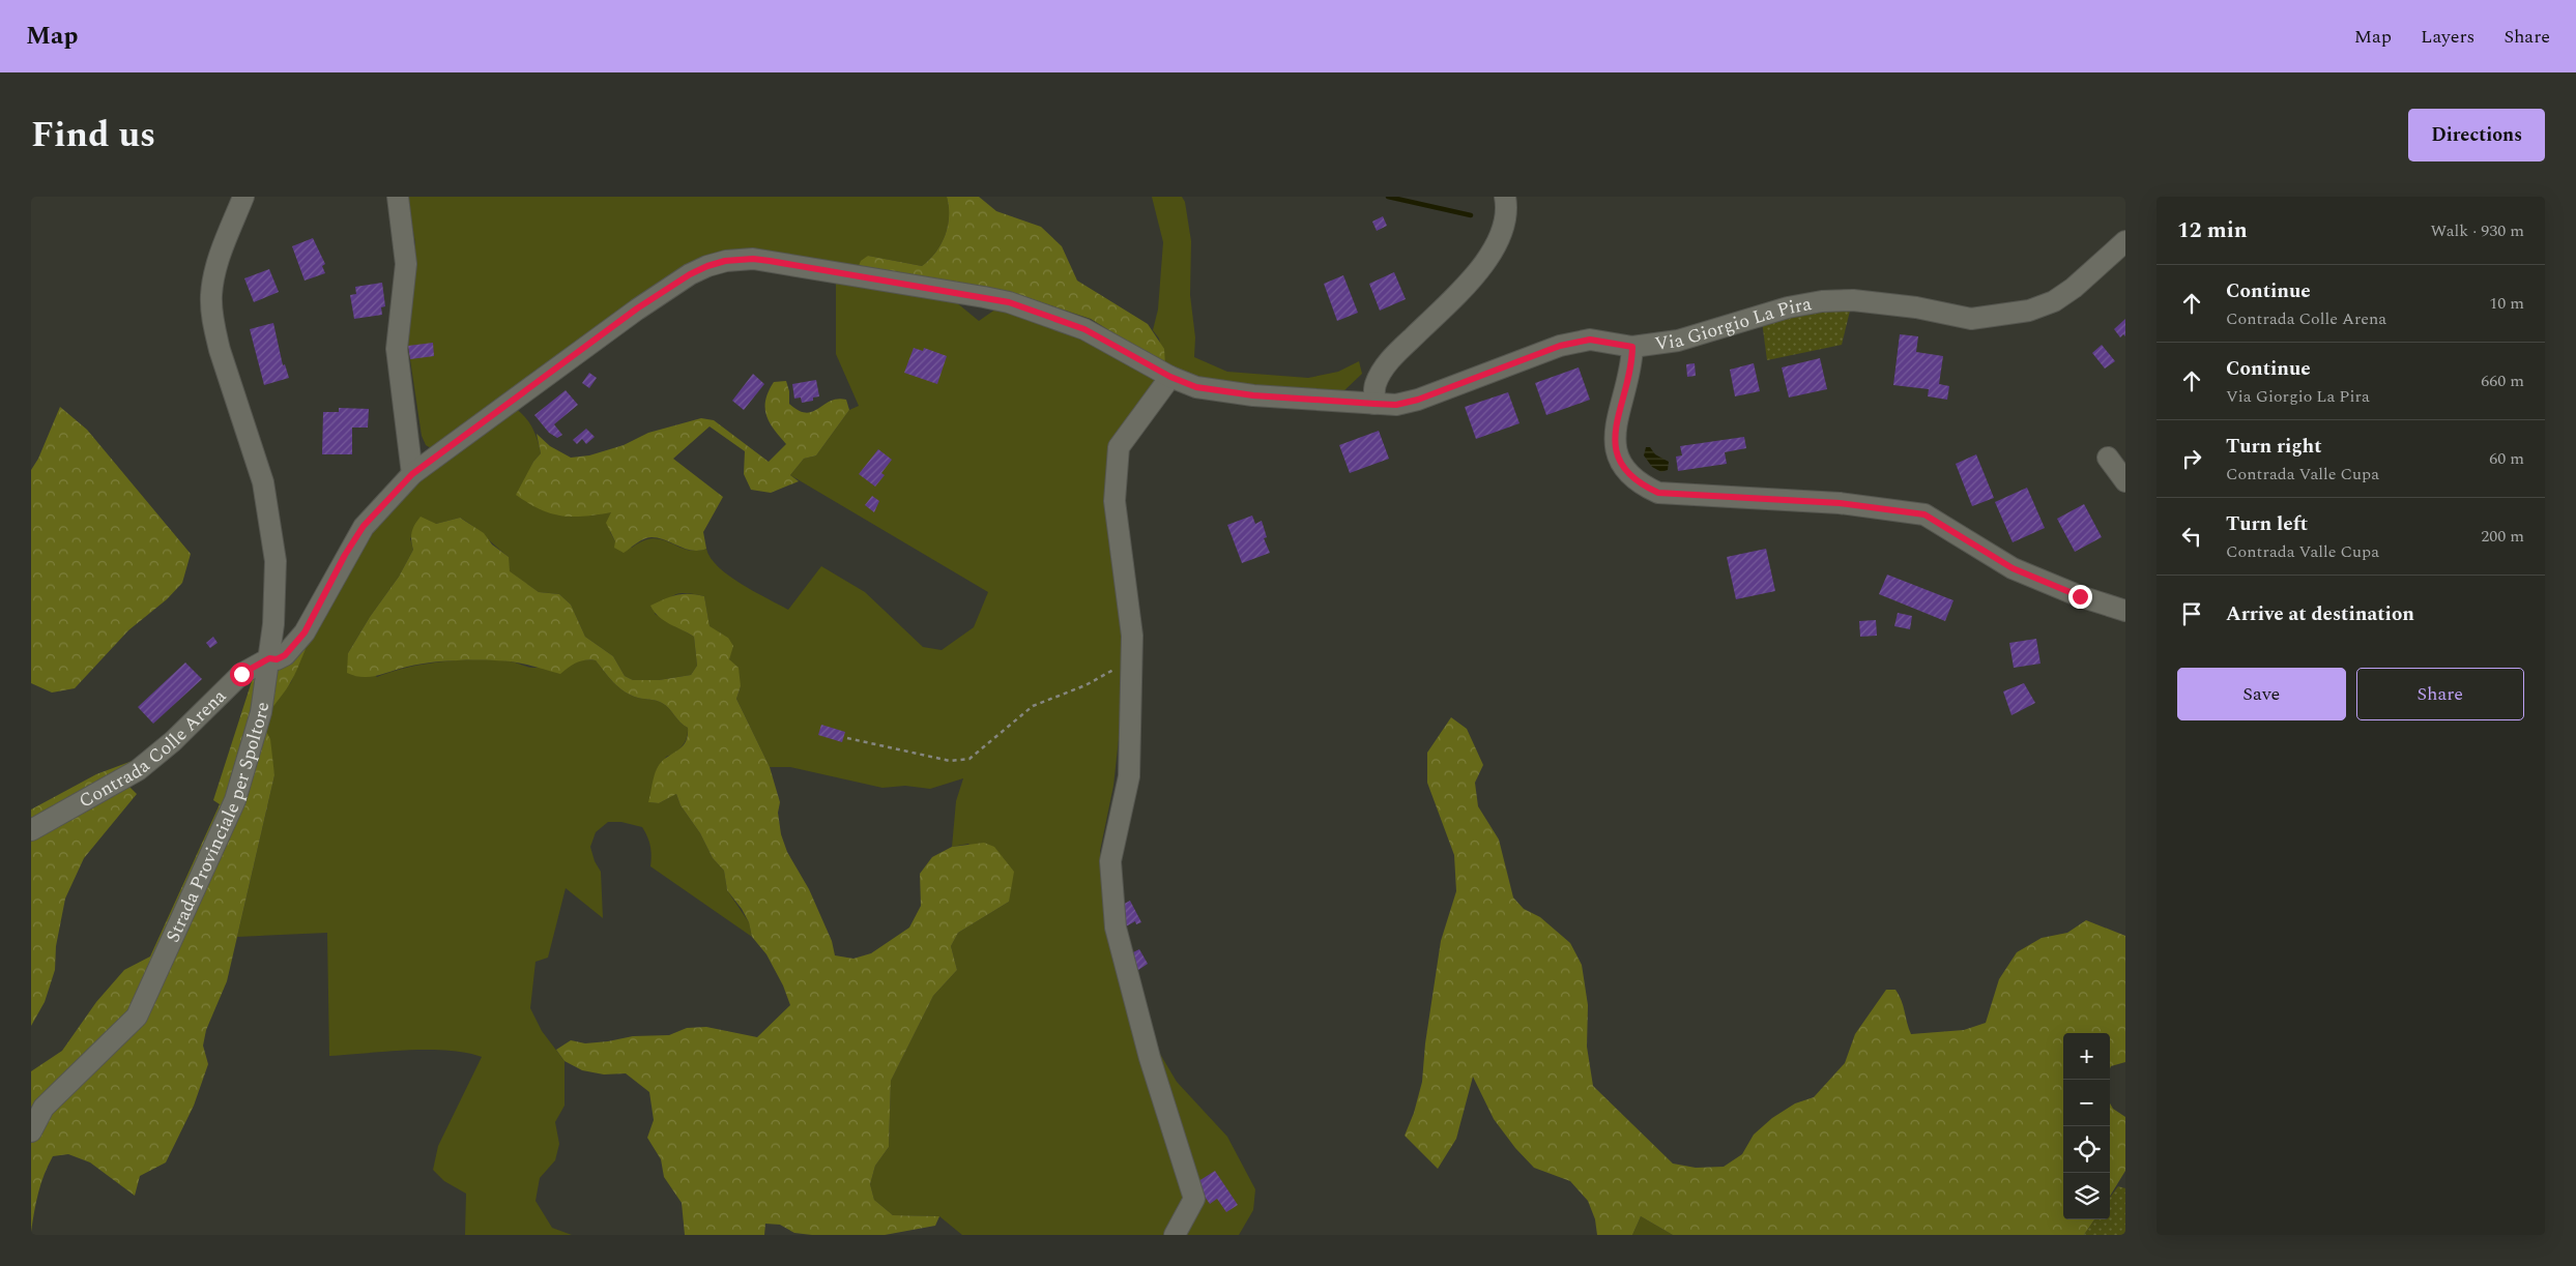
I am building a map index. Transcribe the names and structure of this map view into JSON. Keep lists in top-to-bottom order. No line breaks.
{"streets":{"street":["Via Giorgio La Pira","Contrada Colle Arena","Strada Provinciale per Spoltore"]},"crossings":[["Via Giorgio La Pira","Contrada Colle Arena"],["Via Giorgio La Pira","Strada Provinciale per Spoltore"],["Contrada Colle Arena","Strada Provinciale per Spoltore"]],"page":{"header":"Map","nav":["Map","Layers","Share"],"title":"Find us","buttons":["Directions",["Save","Share"]],"heading":["12 min","Walk · 930 m"],"list":[["Continue","Contrada Colle Arena","10 m"],["Continue","Via Giorgio La Pira","660 m"],["Turn right","Contrada Valle Cupa","60 m"],["Turn left","Contrada Valle Cupa","200 m"],"Arrive at destination"],"map_buttons":["+","−"]}}
